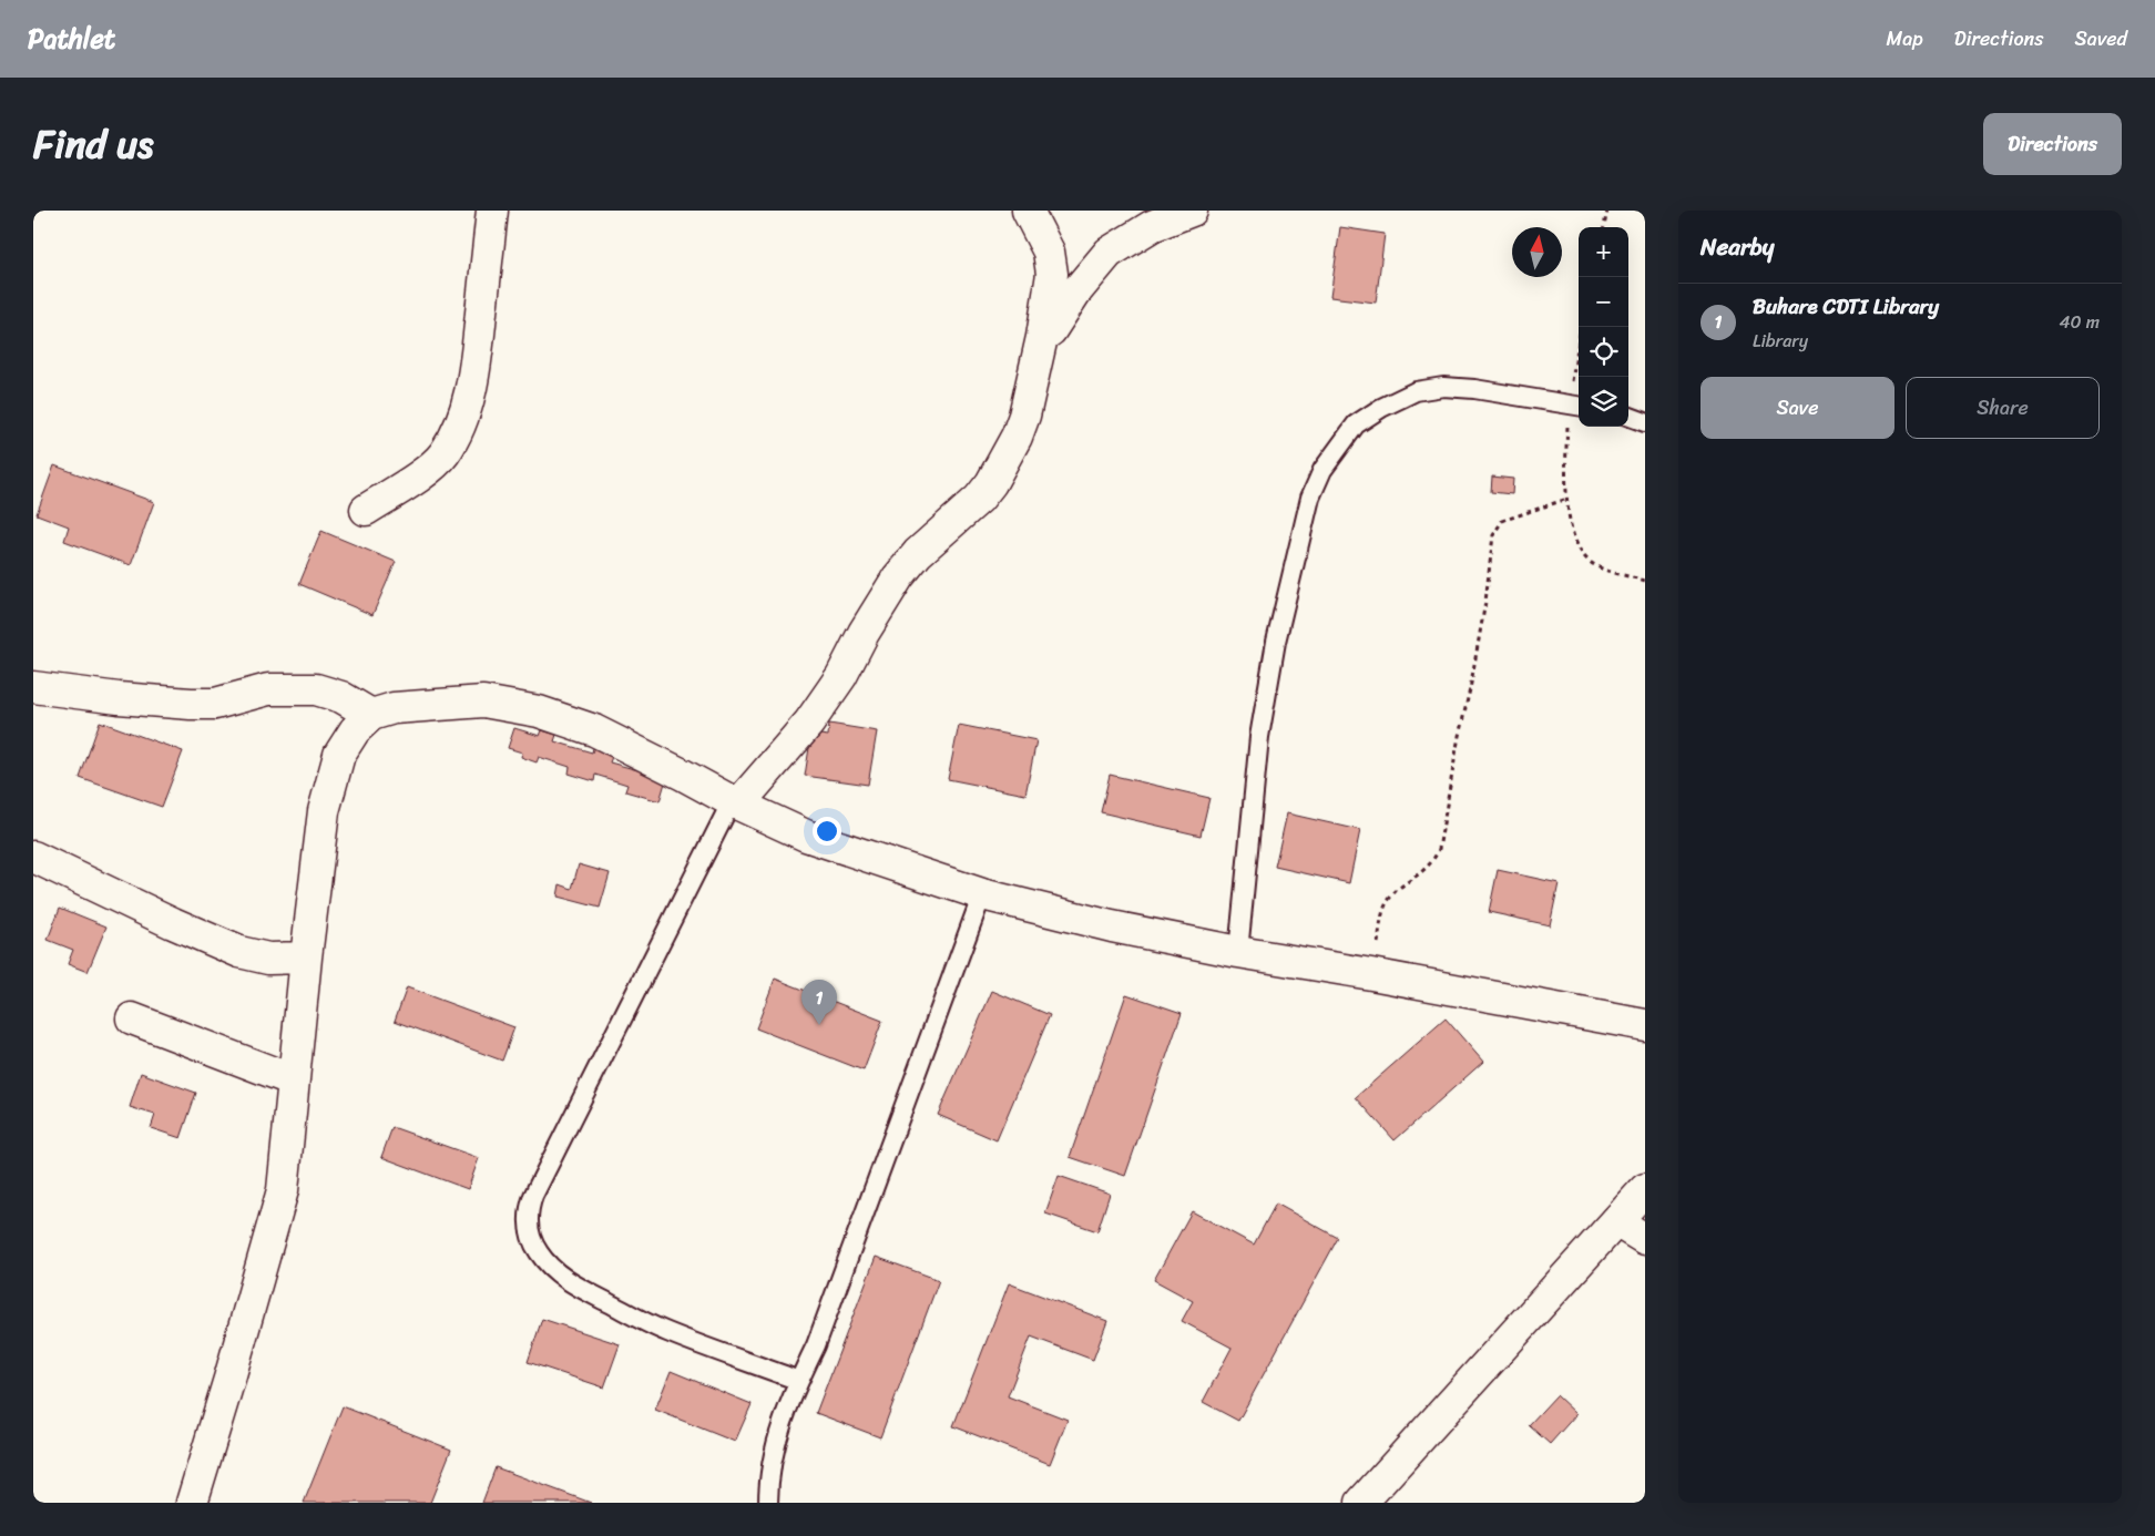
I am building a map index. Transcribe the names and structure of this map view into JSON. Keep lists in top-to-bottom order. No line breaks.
{"north":"top","page":{"header":"Pathlet","nav":["Map","Directions","Saved"],"title":"Find us","buttons":["Directions",["Save","Share"]],"heading":"Nearby","map_buttons":["+","−"],"list":[{"mark":"1","name":"Buhare CDTI Library","note":"Library","value":"40 m"}],"pins":"1"}}
